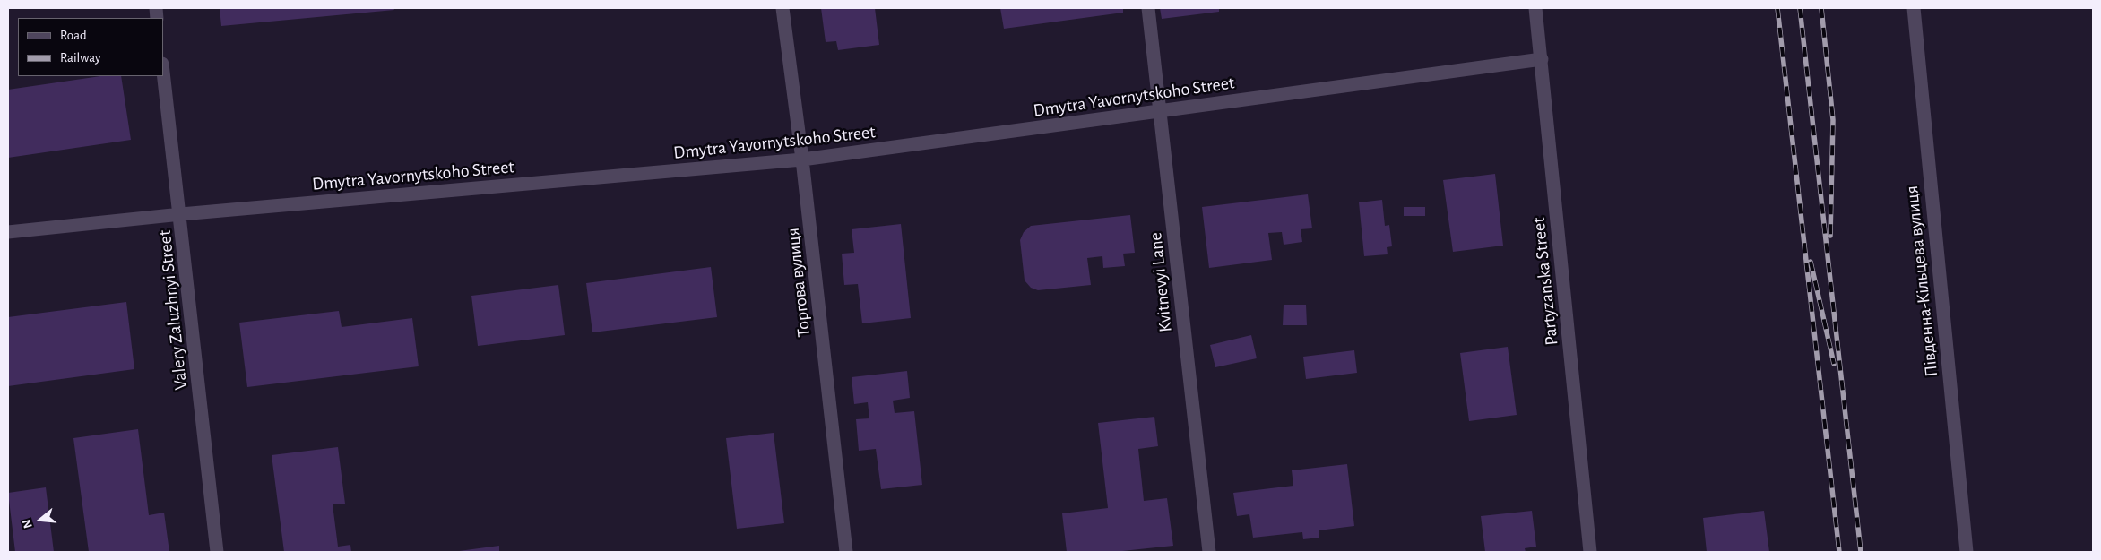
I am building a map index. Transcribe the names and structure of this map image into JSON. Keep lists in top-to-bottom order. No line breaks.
{"streets":{"street":["Dmytra Yavornytskoho Street","Partyzanska Street","Південна-Кільцева вулиця","Торгова вулиця","Kvitnevyi Lane","Valery Zaluzhnyi Street"]},"crossings":[["Dmytra Yavornytskoho Street","Partyzanska Street"],["Dmytra Yavornytskoho Street","Торгова вулиця"],["Dmytra Yavornytskoho Street","Kvitnevyi Lane"],["Dmytra Yavornytskoho Street","Valery Zaluzhnyi Street"]],"legend":["Road","Railway"],"north":"left"}
